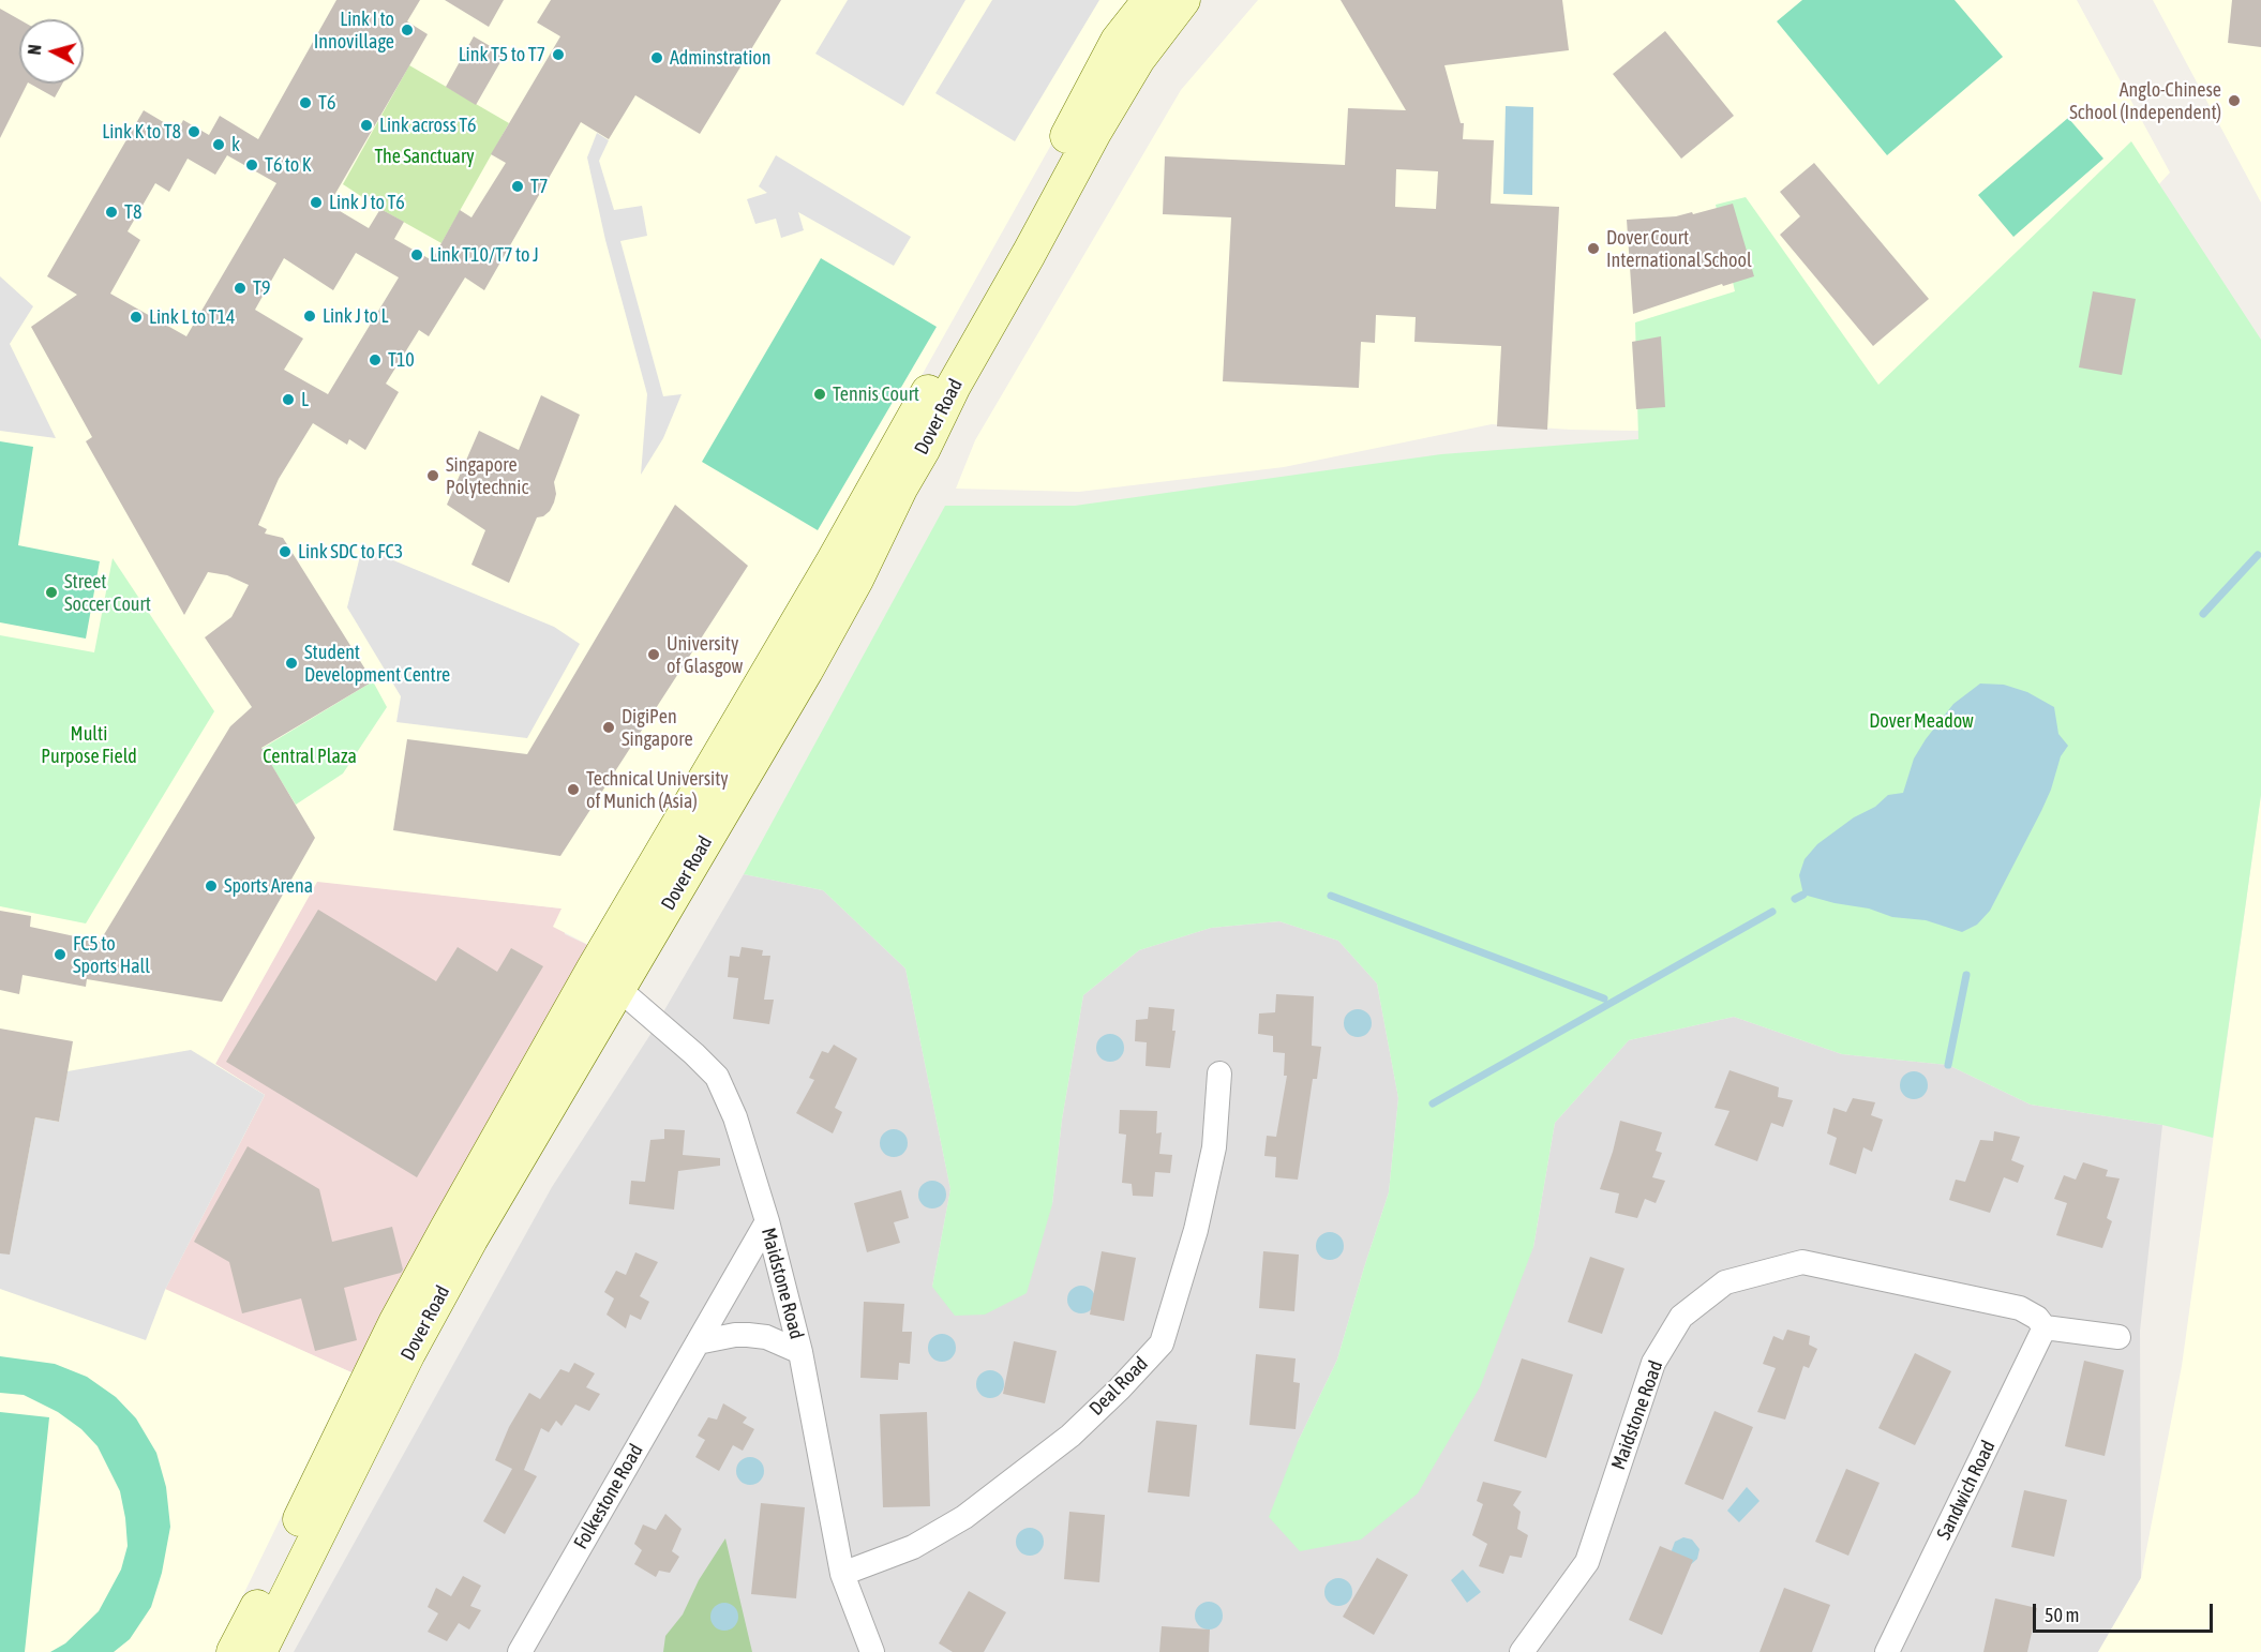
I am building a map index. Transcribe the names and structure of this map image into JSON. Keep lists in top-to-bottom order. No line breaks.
{"streets":{"street":["Dover Road","Maidstone Road","Deal Road","Sandwich Road","Folkestone Road"]},"crossings":[["Dover Road","Maidstone Road"],["Maidstone Road","Deal Road"],["Maidstone Road","Sandwich Road"],["Maidstone Road","Folkestone Road"]],"parks":["The Sanctuary","Dover Meadow","Multi Purpose Field","Central Plaza"],"places":["Link I to Innovillage","Link T5 to T7","Adminstration","Anglo-Chinese School (Independent)","T6","Link across T6","Link K to T8","k","T6 to K","T7","Link J to T6","T8","Dover Court International School","Link T10/T7 to J","T9","Link J to L","Link L to T14","T10","Tennis Court","L","Singapore Polytechnic","Link SDC to FC3","Street Soccer Court","University of Glasgow","Student Development Centre","DigiPen Singapore","Technical University of Munich (Asia)","Sports Arena","FC5 to Sports Hall"],"scale_bar":"50 m","north":"left"}
